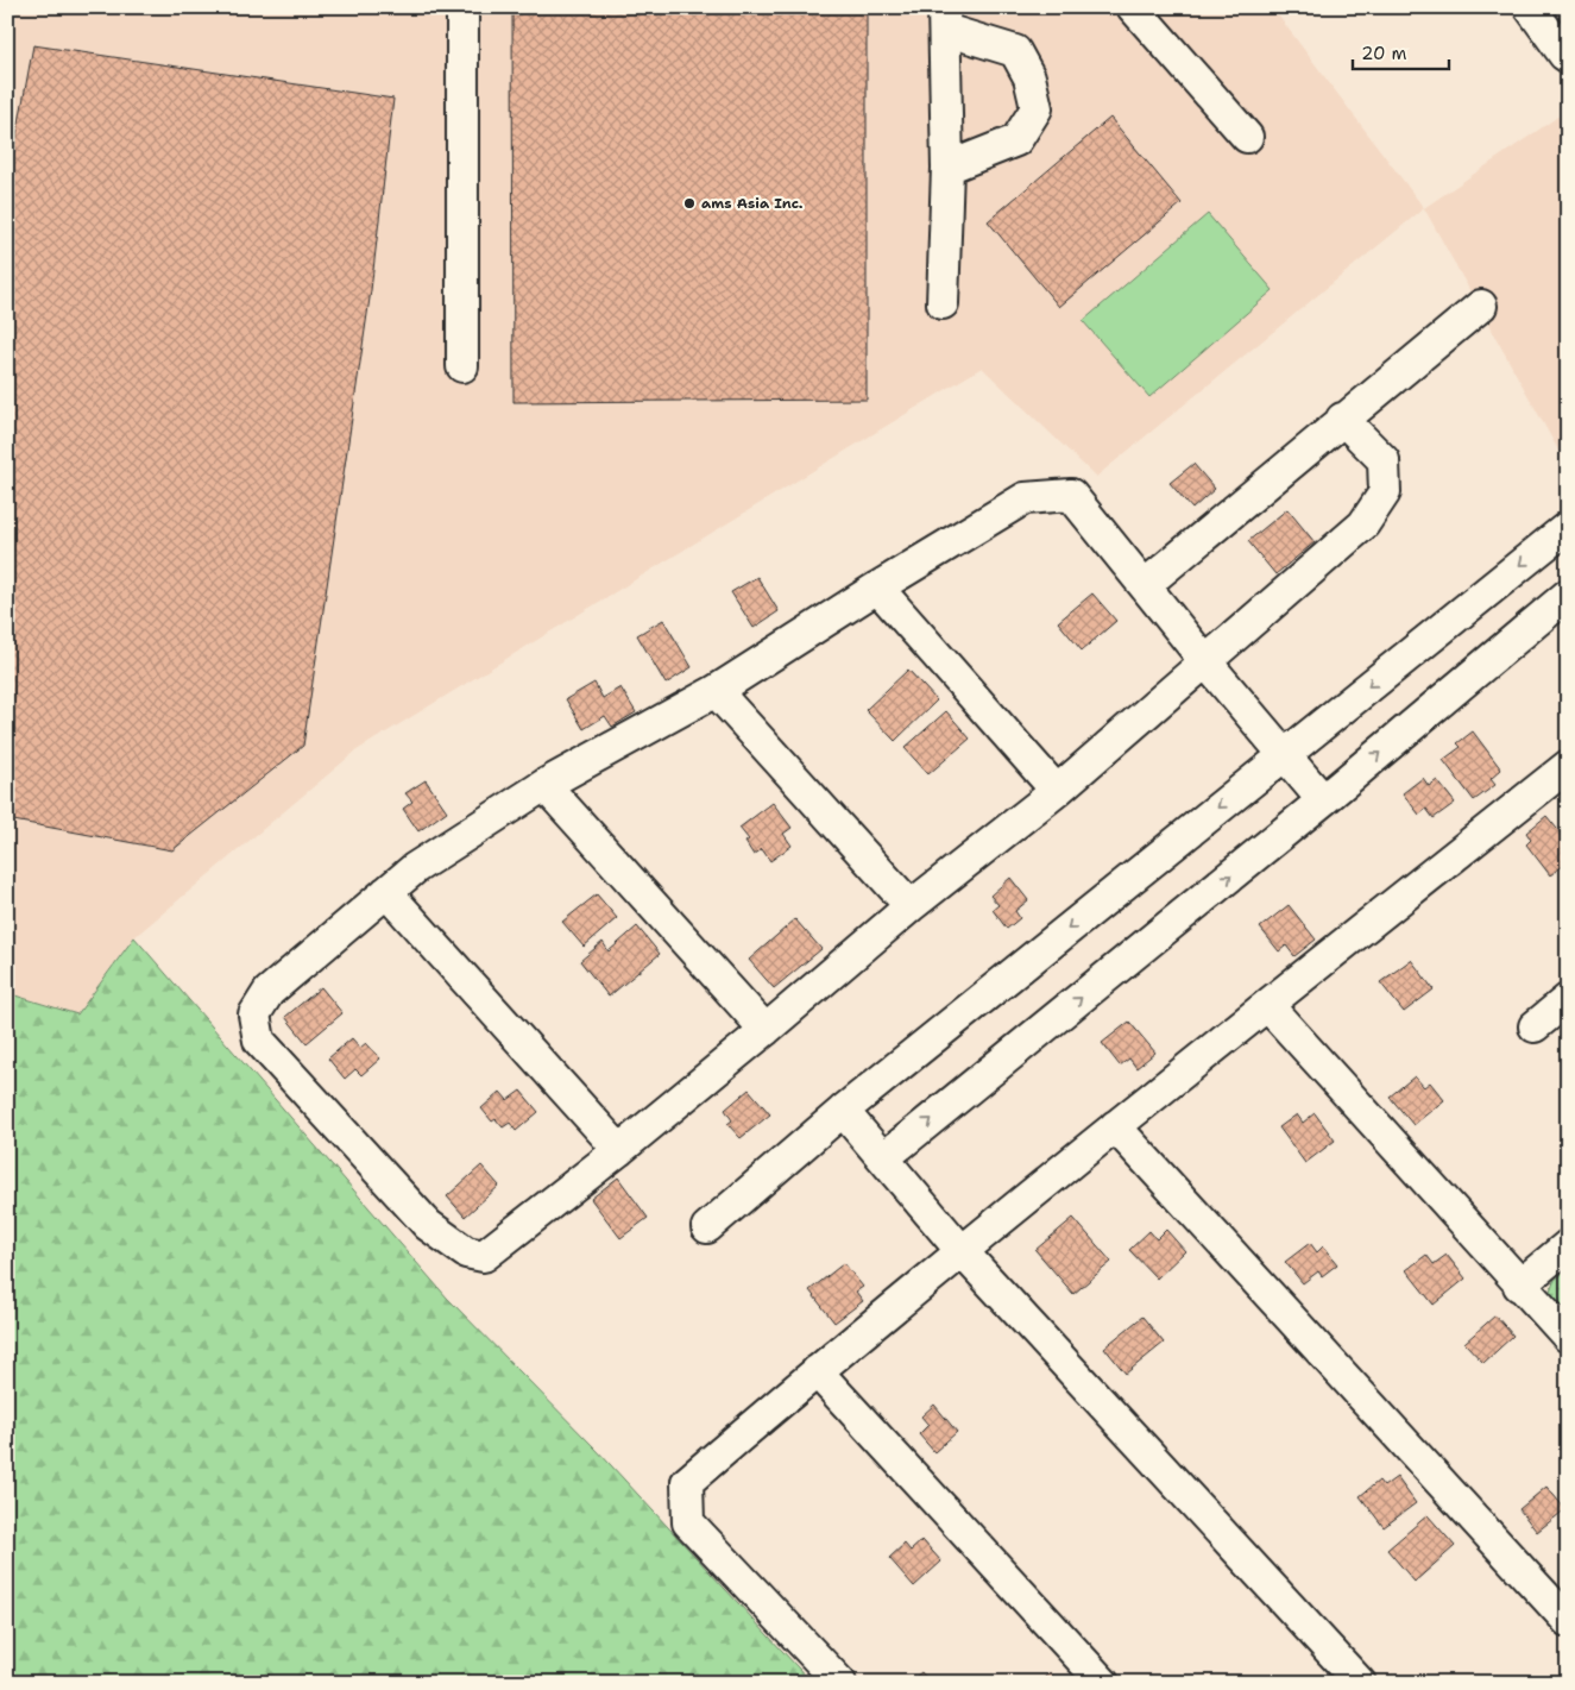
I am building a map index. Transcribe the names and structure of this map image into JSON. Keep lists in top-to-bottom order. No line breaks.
{"places":["ams Asia Inc."],"scale_bar":"20 m"}
